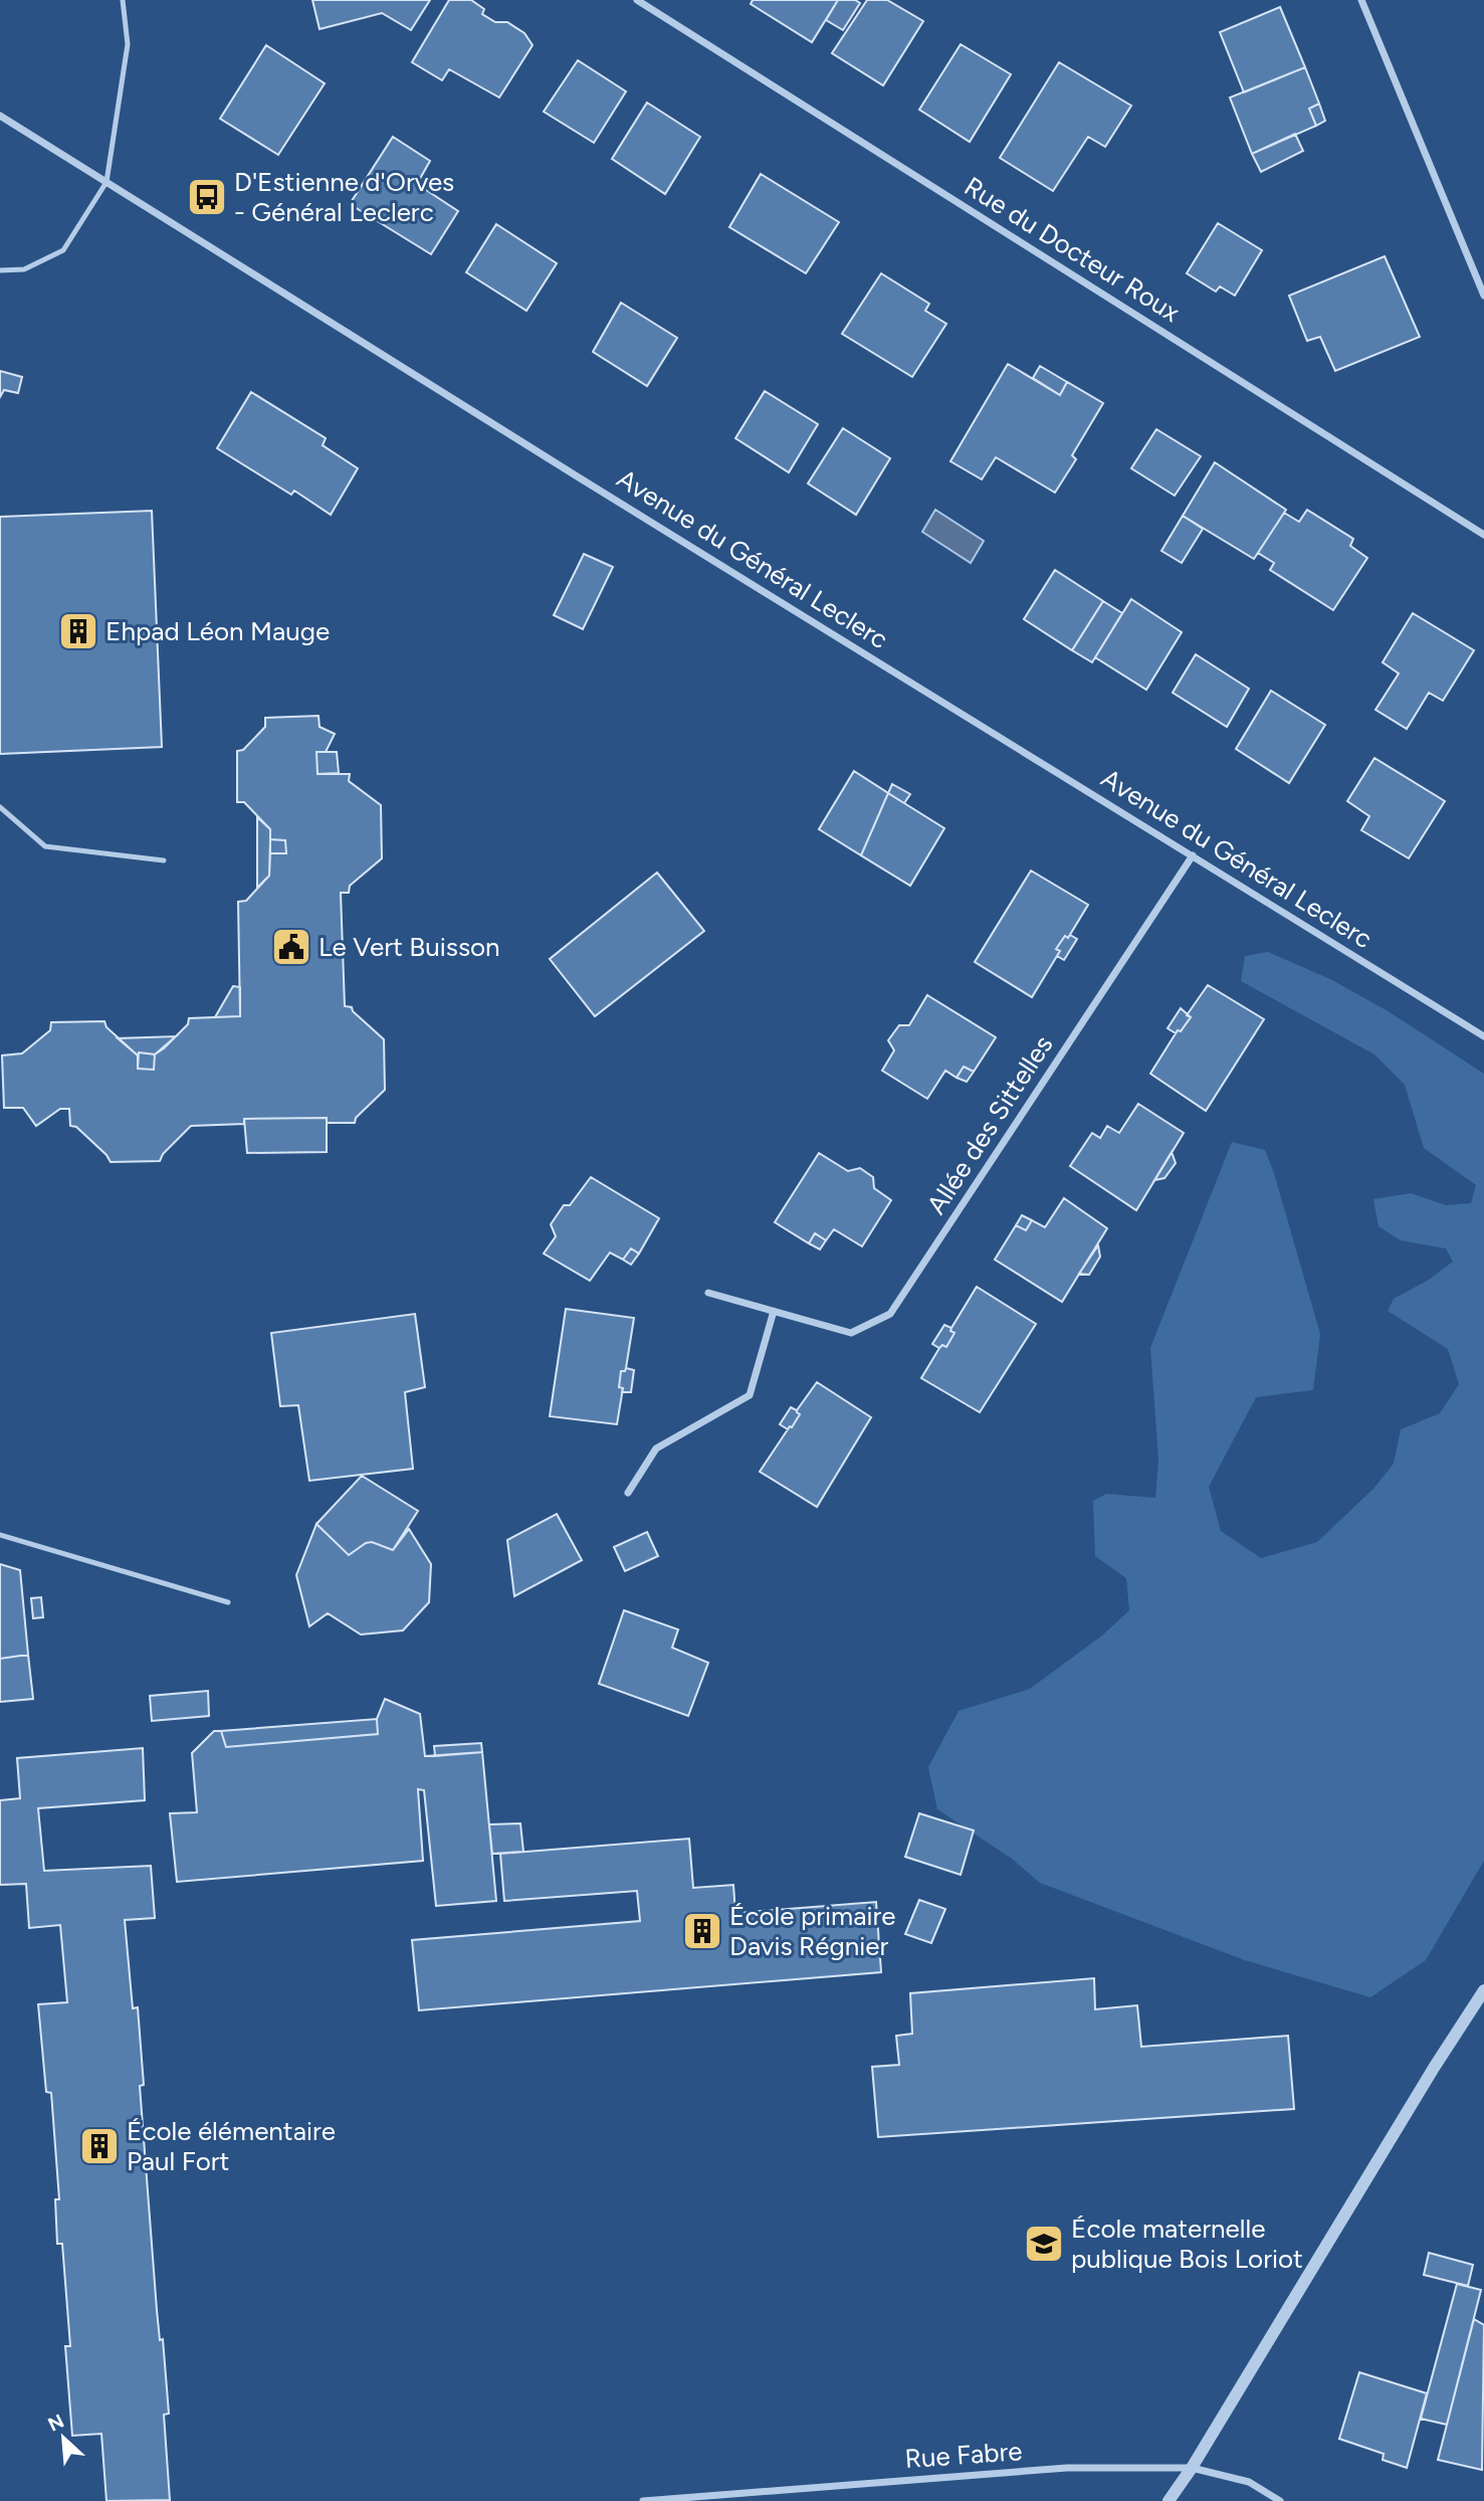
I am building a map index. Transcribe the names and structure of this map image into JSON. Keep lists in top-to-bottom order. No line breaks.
{"streets":{"street":["Rue du Docteur Roux","Avenue du Général Leclerc","Allée des Sittelles","Rue Fabre"]},"crossings":[["Avenue du Général Leclerc","Allée des Sittelles"]],"places":{"bus stop":["D'Estienne d'Orves - Général Leclerc"],"building":["Ehpad Léon Mauge","École primaire Davis Régnier","École élémentaire Paul Fort"],"public building":["Le Vert Buisson"],"school or university":["École maternelle publique Bois Loriot"]},"north":"top left"}
